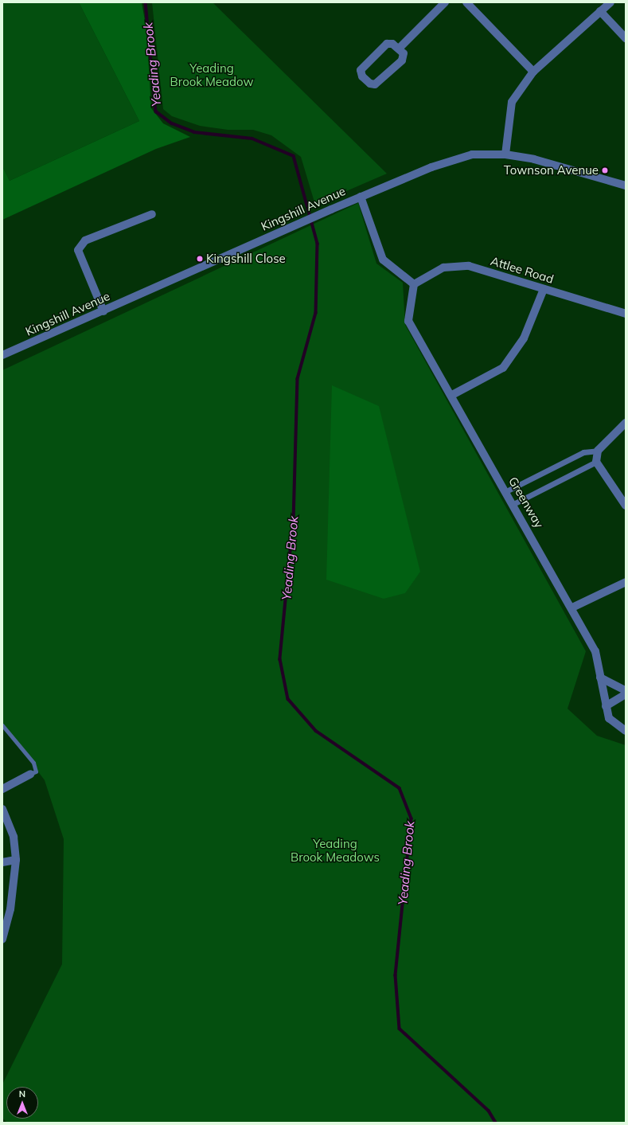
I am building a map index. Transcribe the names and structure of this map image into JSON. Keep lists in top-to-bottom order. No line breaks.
{"streets":{"street":["Kingshill Avenue","Attlee Road","Greenway"]},"crossings":[["Attlee Road","Greenway"]],"water":["Yeading Brook"],"parks":["Yeading Brook Meadow","Yeading Brook Meadows"],"places":["Townson Avenue","Kingshill Close"],"north":"top"}
